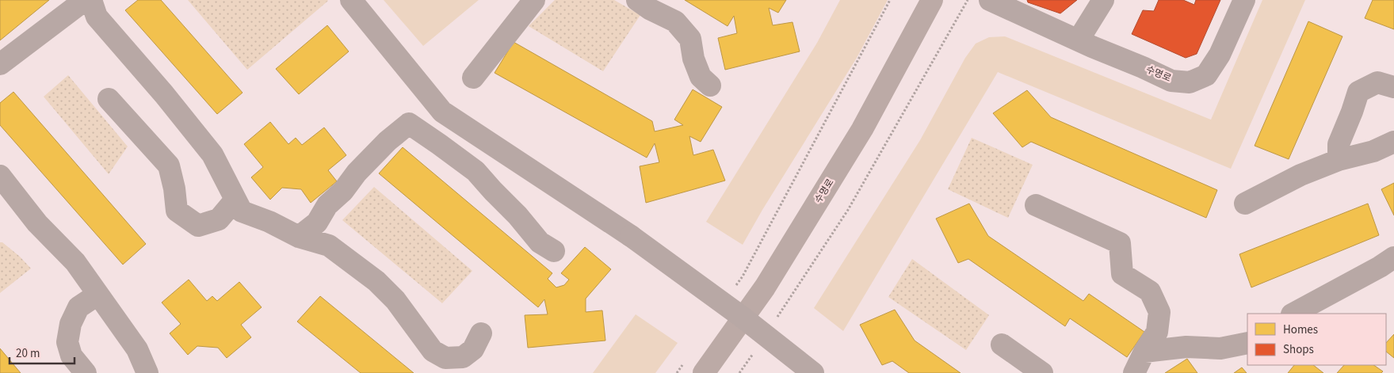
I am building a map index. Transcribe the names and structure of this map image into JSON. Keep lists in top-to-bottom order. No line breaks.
{"streets":{"main road":["수명로"]},"legend":["Homes","Shops"],"scale_bar":"20 m"}
